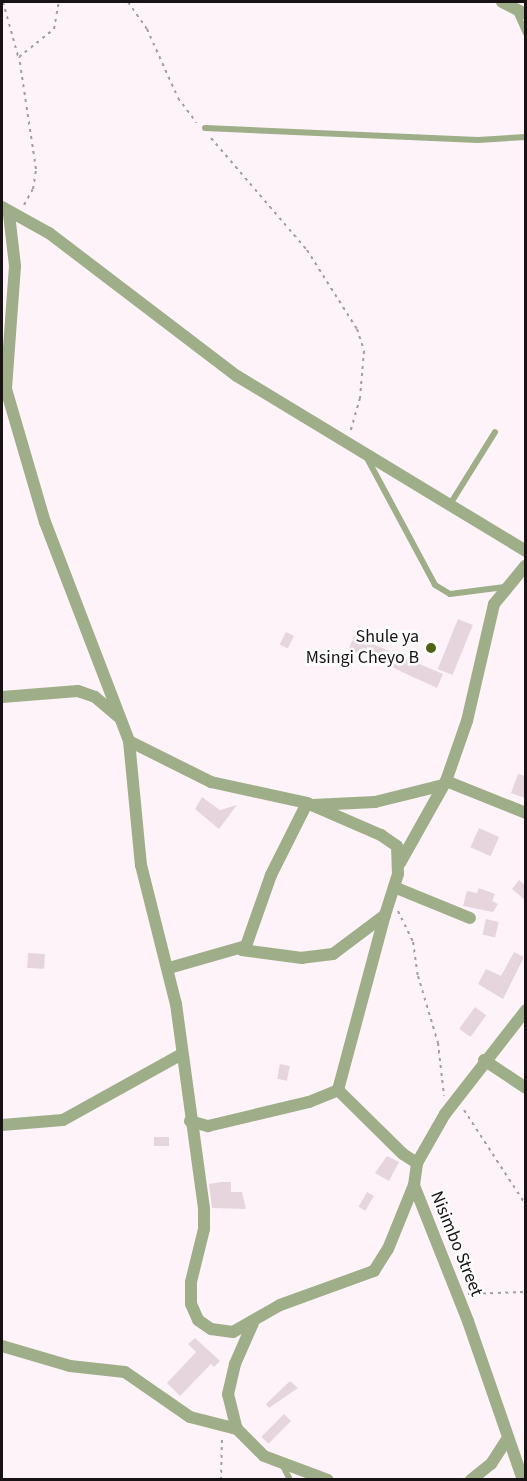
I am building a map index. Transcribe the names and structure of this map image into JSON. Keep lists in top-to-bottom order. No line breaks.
{"streets":{"street":["Nisimbo Street"]},"places":["Shule ya Msingi Cheyo B"]}
